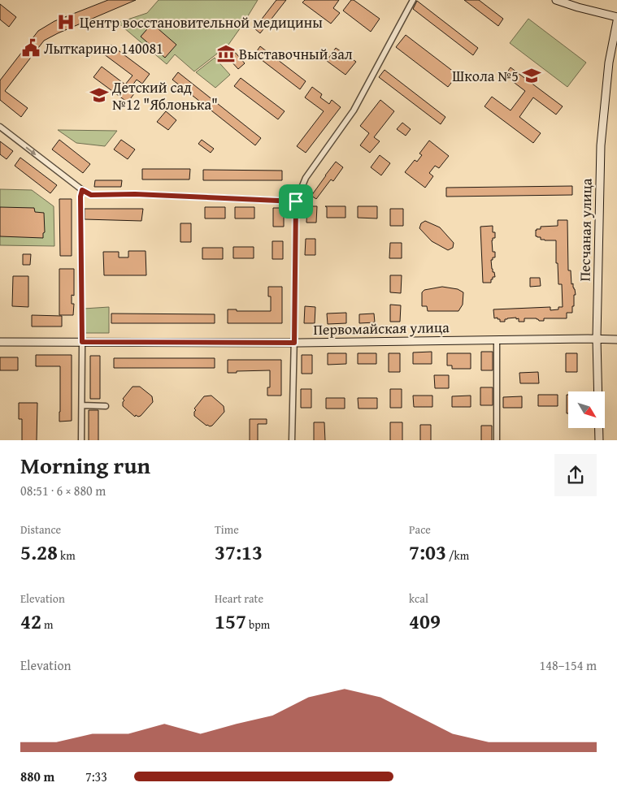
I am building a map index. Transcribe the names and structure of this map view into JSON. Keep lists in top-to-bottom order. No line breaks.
{"streets":{"street":["Песчаная улица","Первомайская улица"]},"crossings":[["Песчаная улица","Первомайская улица"]],"places":{"hospital":["Центр восстановительной медицины"],"public building":["Лыткарино 140081"],"museum":["Выставочный зал"],"school or university":["Школа №5","Детский сад №12 \"Яблонька\""]},"north":"bottom right","page":{"heading":["Morning run","08:51 · 6 × 880 m"],"stats":[["Distance","5.28 km"],["Time","37:13"],["Pace","7:03 /km"],["Elevation","42 m"],["Heart rate","157 bpm"],["kcal","409"]],"chart":["Elevation","148–154 m"],"list":[{"name":"880 m","note":"7:33"}]}}
